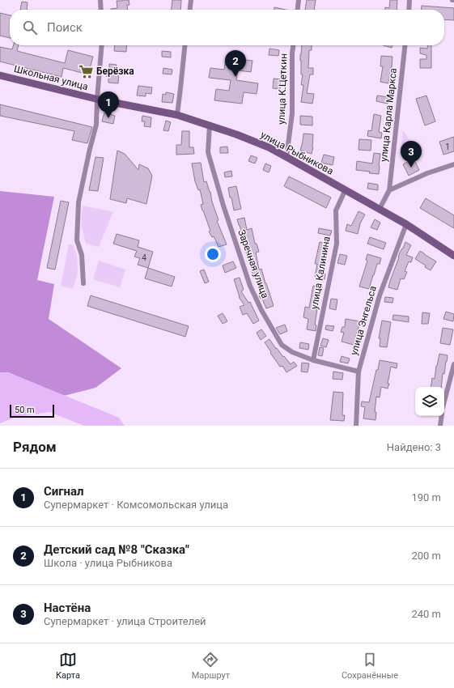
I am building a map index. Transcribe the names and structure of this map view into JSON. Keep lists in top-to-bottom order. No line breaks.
{"streets":{"street":["Школьная улица","улица К.Цеткин","улица Карла Маркса","улица Рыбникова","Заречная улица","улица Калинина","улица Энгельса"]},"crossings":[["Школьная улица","улица Рыбникова"],["улица К.Цеткин","улица Рыбникова"],["улица Рыбникова","Заречная улица"],["улица Рыбникова","улица Калинина"],["улица Рыбникова","улица Энгельса"],["Заречная улица","улица Калинина"],["Заречная улица","улица Энгельса"]],"places":{"supermarket":["Берёзка"]},"house_numbers":["1","4"],"scale_bar":"50 m","page":{"search":"Поиск","pins":["2","1","3"],"scale":"50 m","heading":["Рядом","Найдено: 3"],"list":[{"mark":"1","name":"Сигнал","note":"Супермаркет · Комсомольская улица","value":"190 m"},{"mark":"2","name":"Детский сад №8 \"Сказка\"","note":"Школа · улица Рыбникова","value":"200 m"},{"mark":"3","name":"Настёна","note":"Супермаркет · улица Строителей","value":"240 m"}],"nav":["Карта","Маршрут","Сохранённые"]}}
